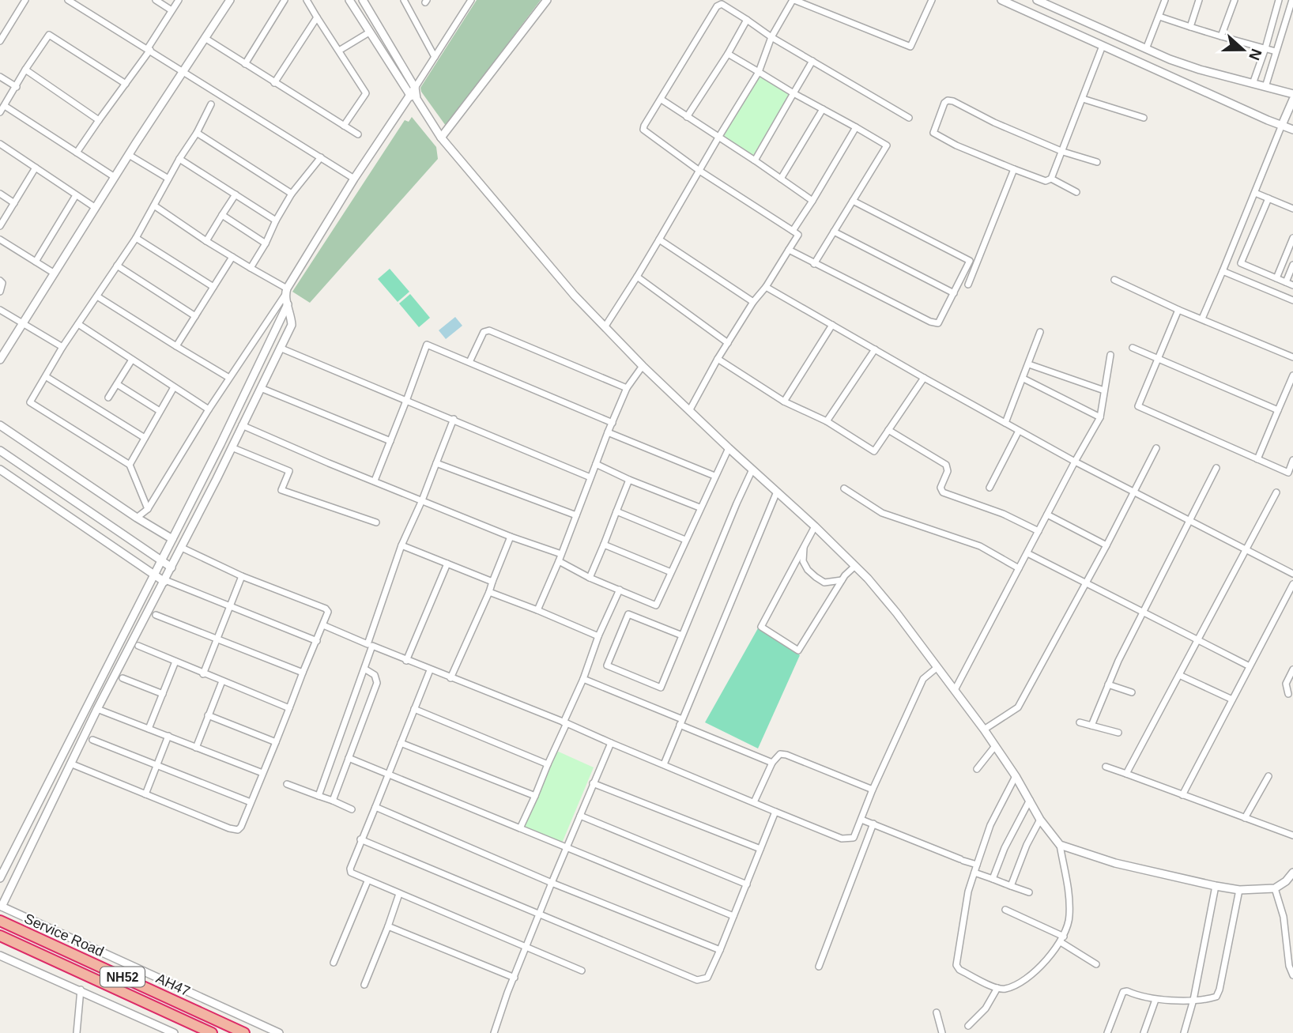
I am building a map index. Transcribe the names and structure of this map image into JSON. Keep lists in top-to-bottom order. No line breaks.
{"streets":{"highway":["NH52","AH47"],"street":["Service Road"]},"north":"right"}
